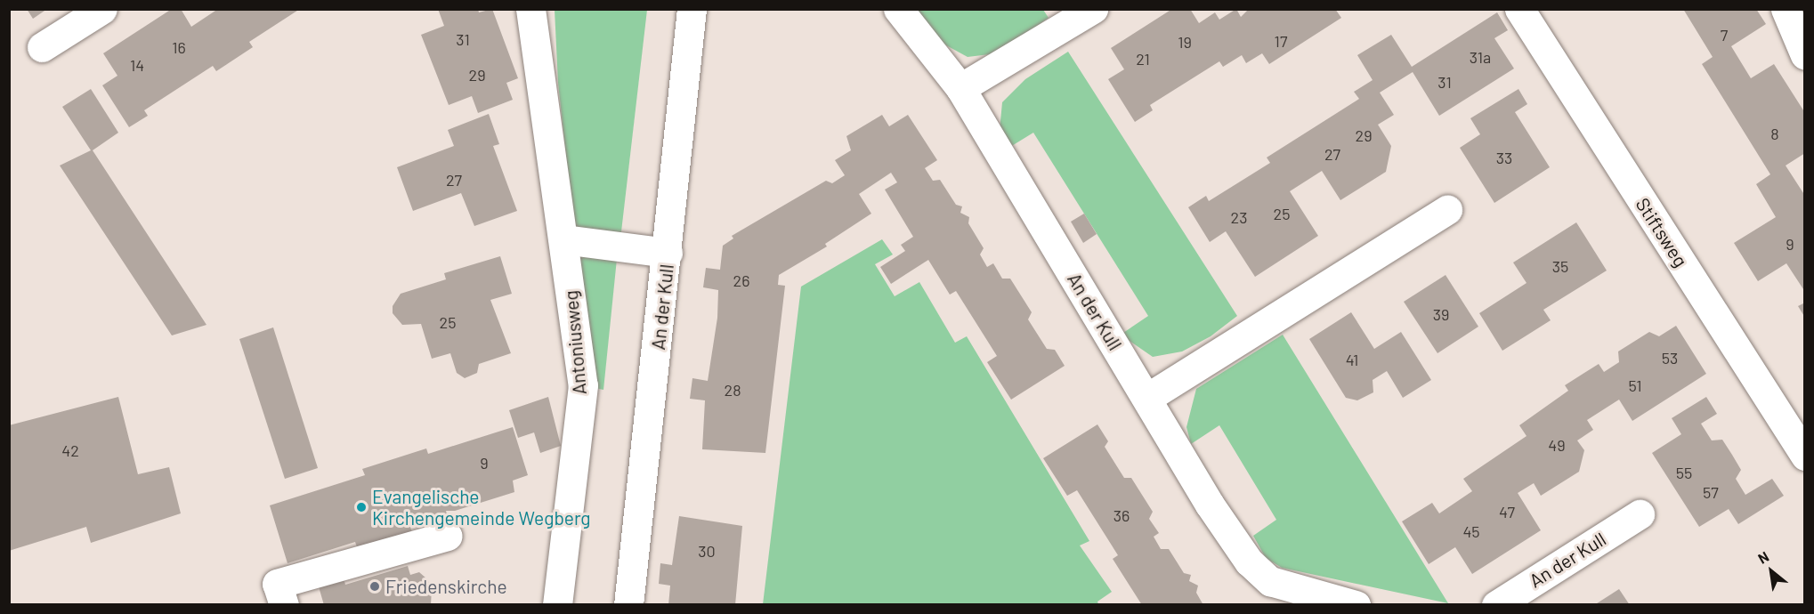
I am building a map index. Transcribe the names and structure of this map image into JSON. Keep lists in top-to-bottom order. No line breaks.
{"streets":{"street":["Stiftsweg","An der Kull","Antoniusweg"]},"places":["Evangelische Kirchengemeinde Wegberg","Friedenskirche"],"house_numbers":["7","31","17","19","16","31a","21","14","29","31","8","29","27","33","27","25","23","9","35","26","39","25","53","41","51","28","49","42","9","55","57","47","36","45","30"],"north":"top left"}
